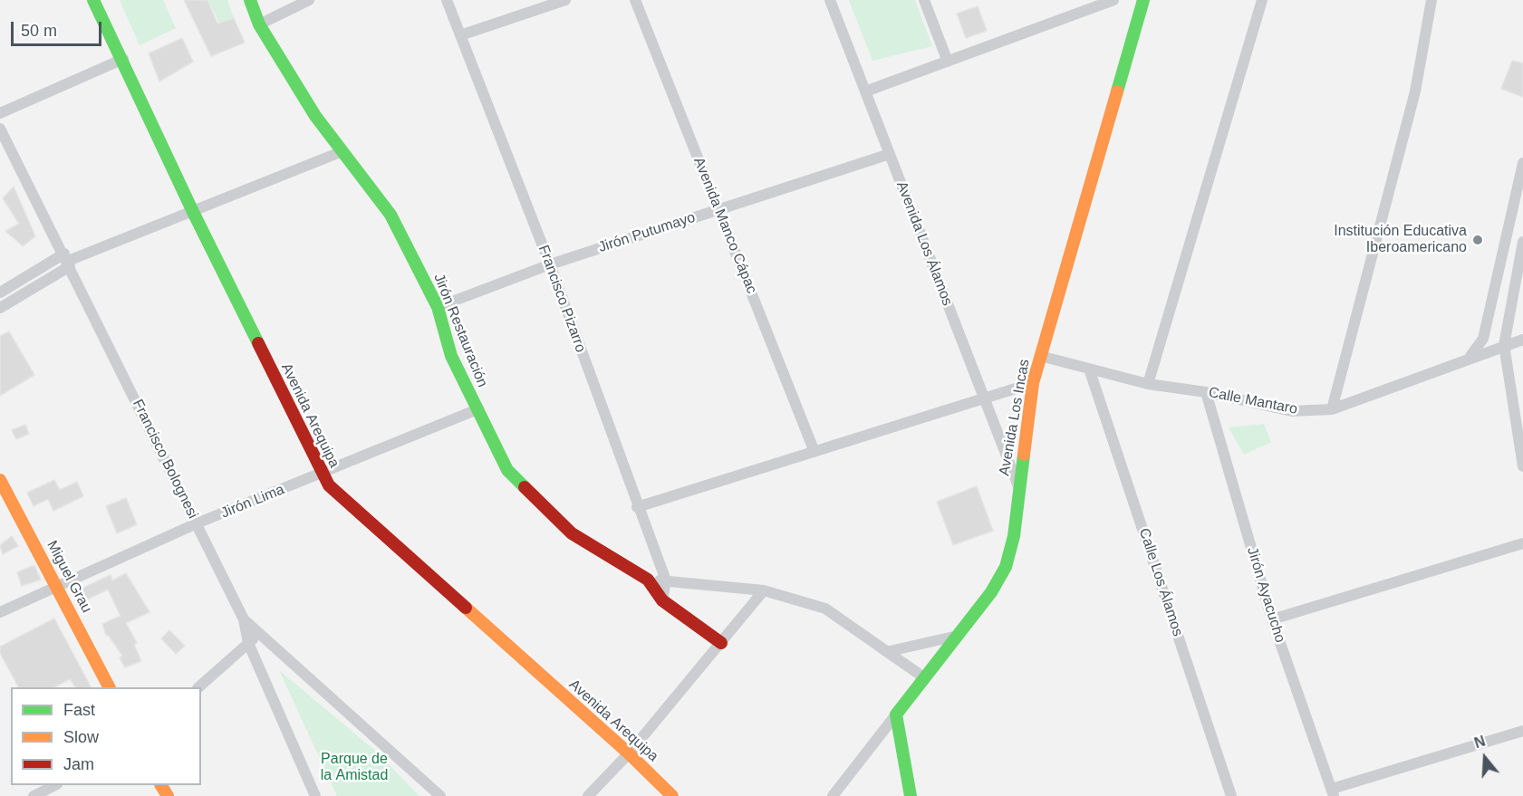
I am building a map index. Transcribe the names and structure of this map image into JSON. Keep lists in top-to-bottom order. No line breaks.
{"streets":{"street":["Avenida Manco Cápac","Jirón Putumayo","Avenida Los Álamos","Francisco Pizarro","Jirón Restauración","Calle Mantaro","Avenida Arequipa","Avenida Los Incas","Francisco Bolognesi","Jirón Lima","Miguel Grau","Calle Los Álamos","Jirón Ayacucho"]},"crossings":[["Avenida Manco Cápac","Jirón Putumayo"],["Jirón Putumayo","Avenida Los Álamos"],["Jirón Putumayo","Francisco Pizarro"],["Jirón Putumayo","Jirón Restauración"],["Avenida Los Álamos","Avenida Los Incas"],["Francisco Pizarro","Jirón Restauración"],["Jirón Restauración","Avenida Los Incas"],["Jirón Restauración","Jirón Lima"],["Calle Mantaro","Avenida Los Incas"],["Calle Mantaro","Calle Los Álamos"],["Calle Mantaro","Jirón Ayacucho"],["Avenida Arequipa","Jirón Lima"],["Francisco Bolognesi","Jirón Lima"],["Jirón Lima","Miguel Grau"]],"parks":["Parque de la Amistad"],"places":["Institución Educativa Iberoamericano"],"legend":["Fast","Slow","Jam"],"scale_bar":"50 m","north":"top"}
